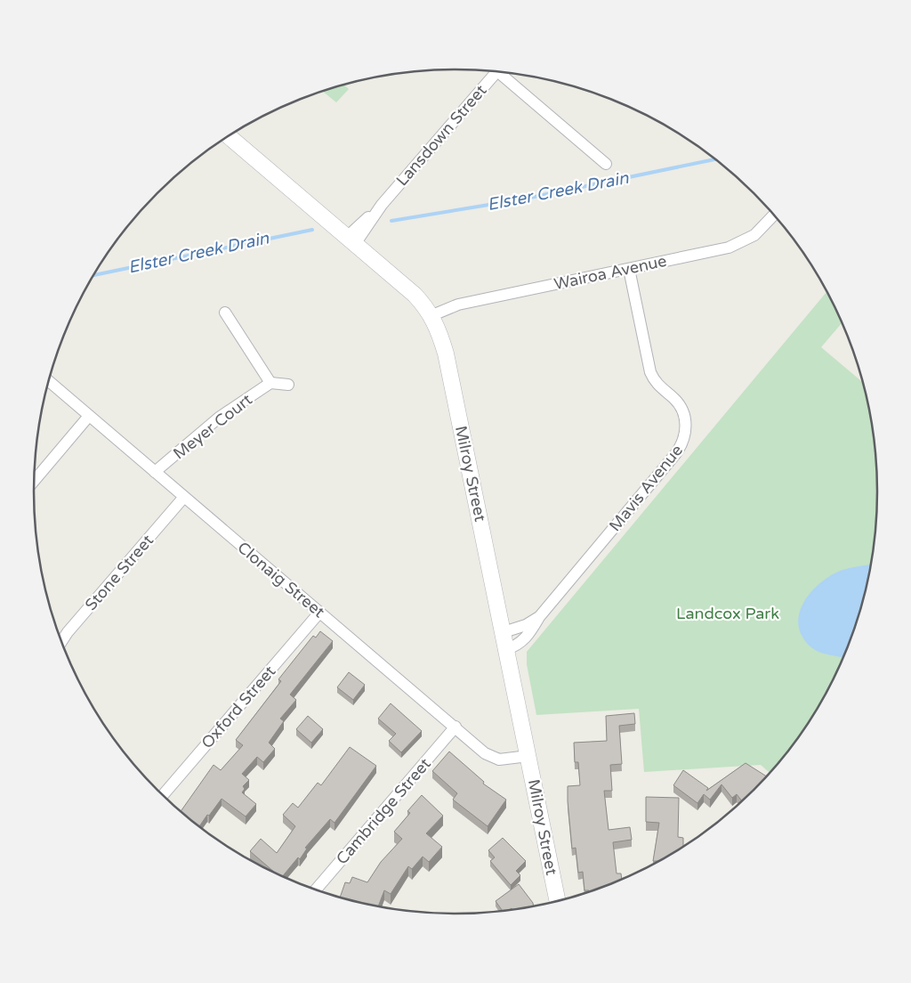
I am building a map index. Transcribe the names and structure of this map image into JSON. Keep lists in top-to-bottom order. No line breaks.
{"streets":{"street":["Lansdown Street","Wairoa Avenue","Meyer Court","Milroy Street","Mavis Avenue","Stone Street","Clonaig Street","Oxford Street","Cambridge Street"]},"crossings":[["Lansdown Street","Milroy Street"],["Wairoa Avenue","Milroy Street"],["Wairoa Avenue","Mavis Avenue"],["Meyer Court","Clonaig Street"],["Milroy Street","Mavis Avenue"],["Milroy Street","Clonaig Street"],["Stone Street","Clonaig Street"],["Clonaig Street","Oxford Street"],["Clonaig Street","Cambridge Street"]],"water":["Elster Creek Drain"],"parks":["Landcox Park"]}
